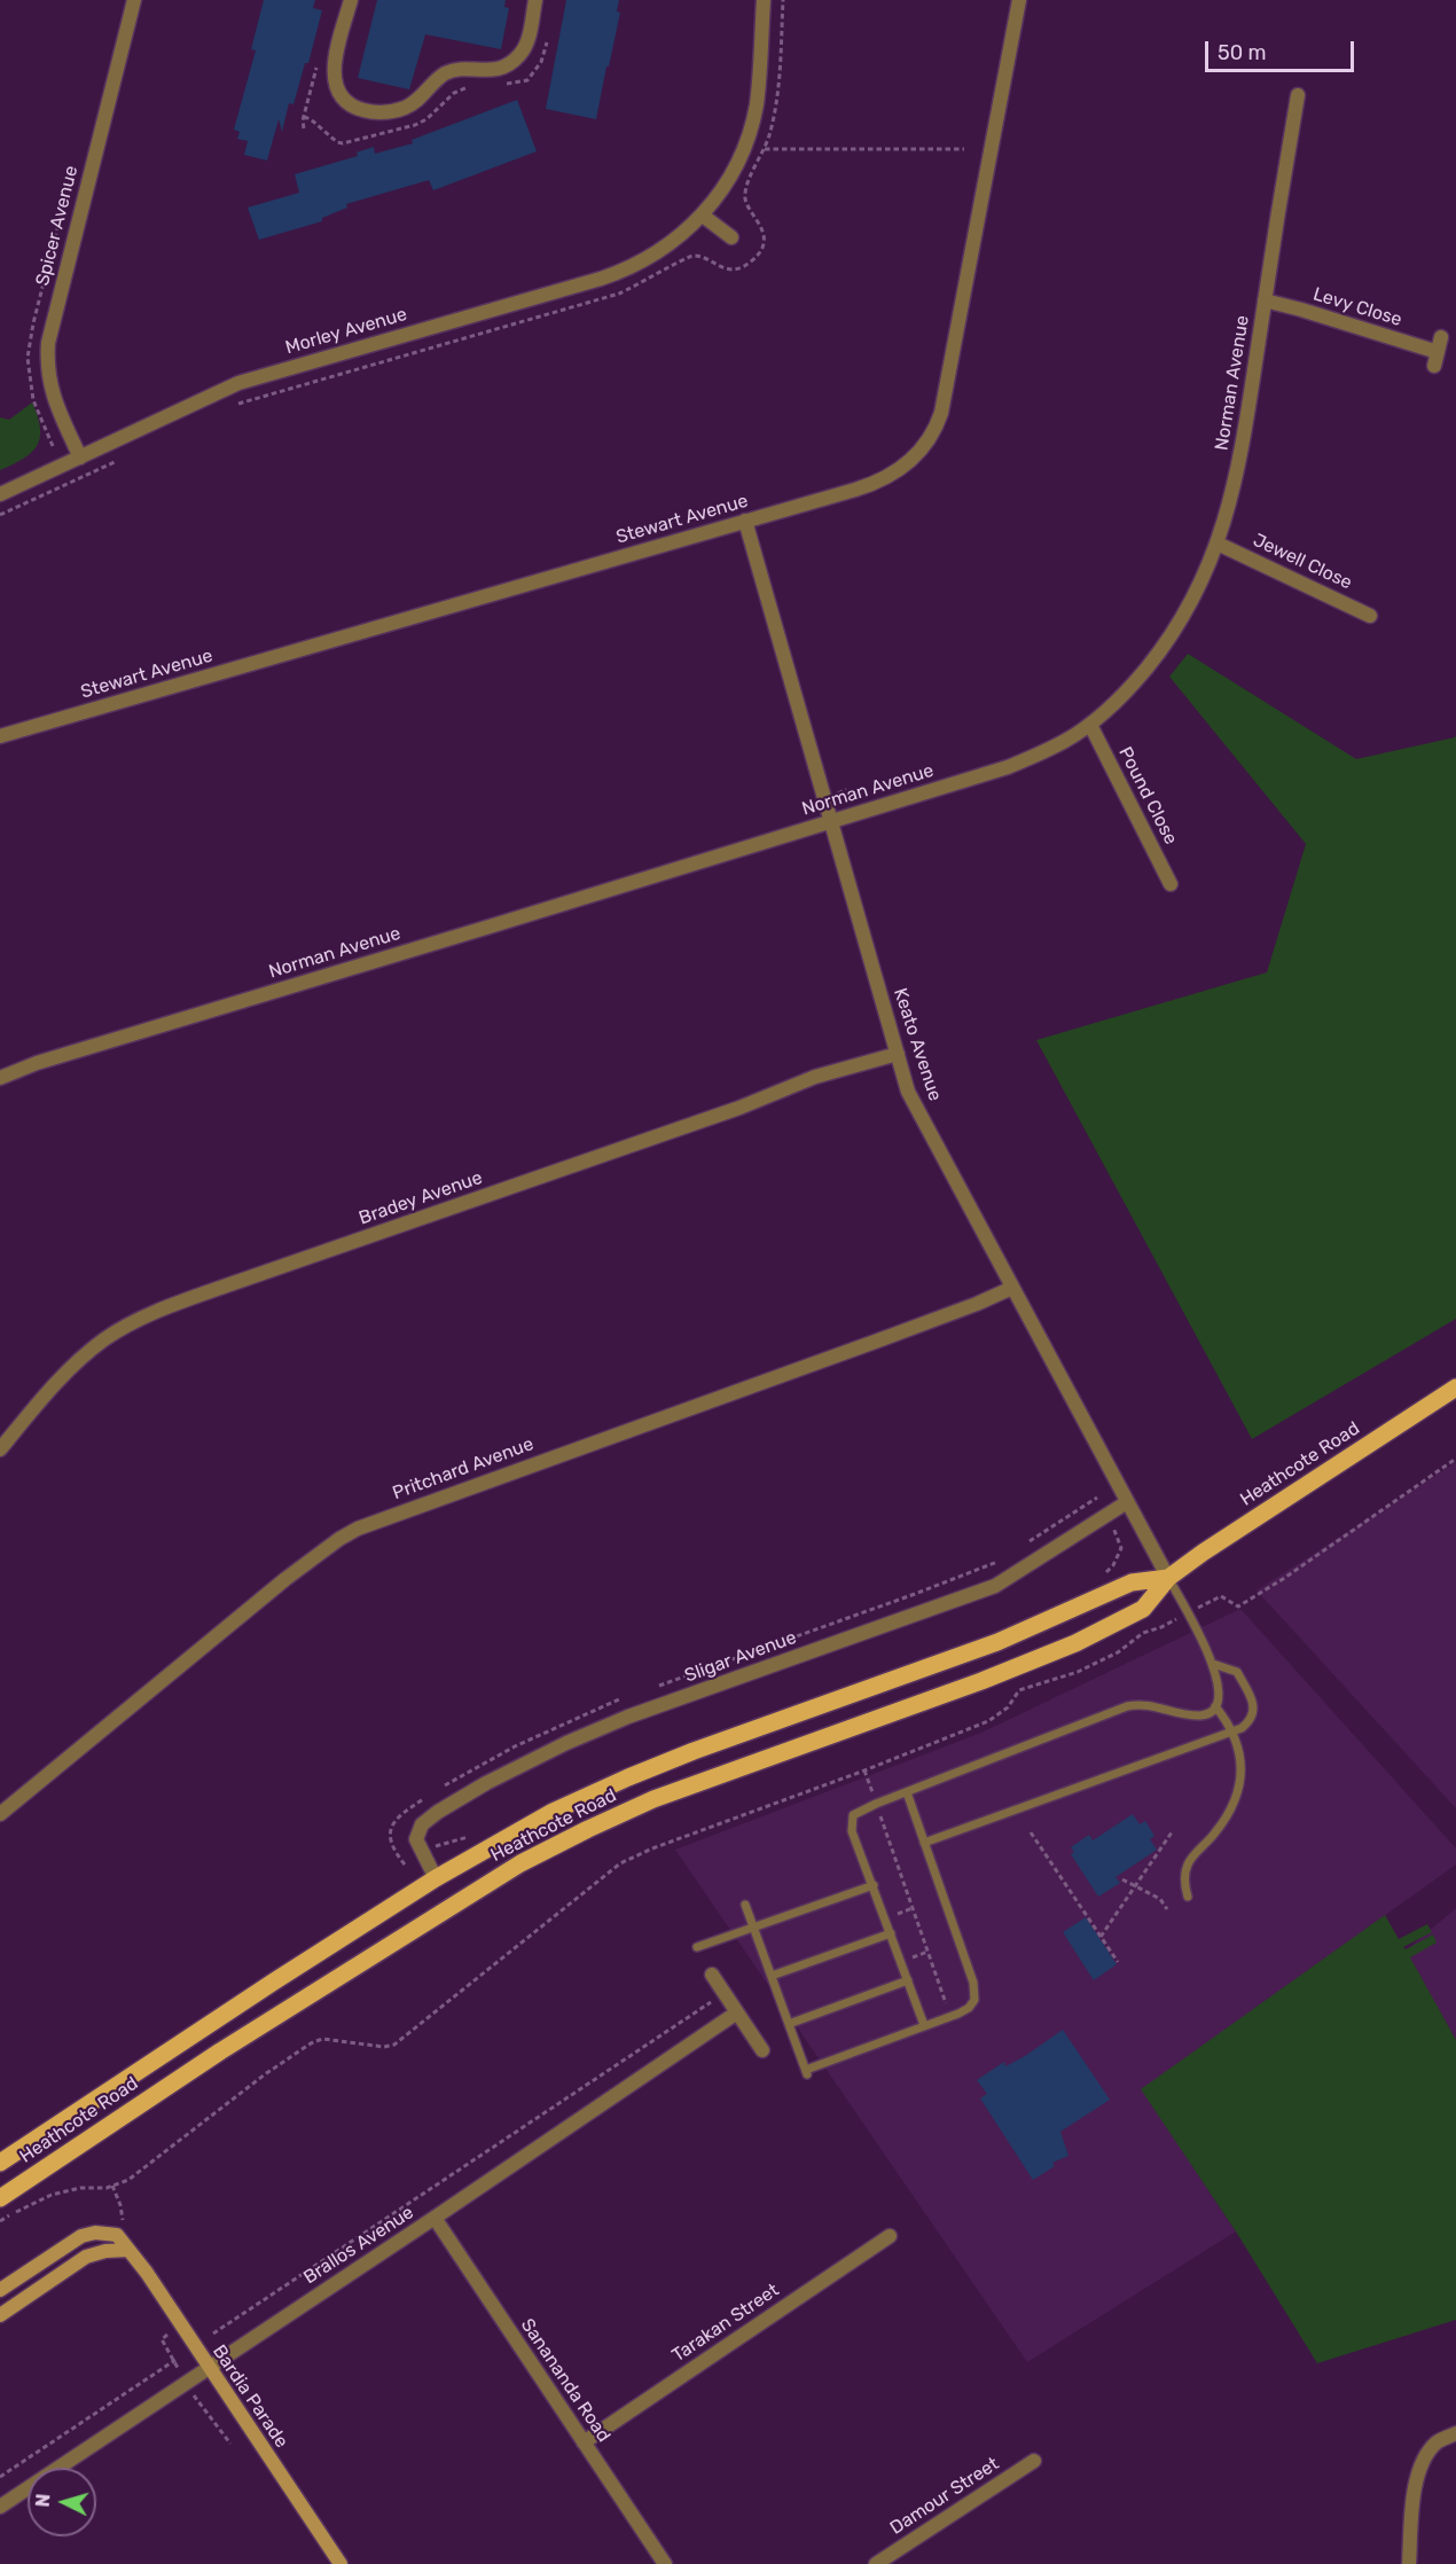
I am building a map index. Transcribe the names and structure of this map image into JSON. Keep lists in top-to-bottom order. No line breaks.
{"streets":{"main road":["Heathcote Road"],"street":["Spicer Avenue","Levy Close","Morley Avenue","Norman Avenue","Stewart Avenue","Jewell Close","Pound Close","Keato Avenue","Bradey Avenue","Pritchard Avenue","Sligar Avenue","Brallos Avenue","Tarakan Street","Sanananda Road","Bardia Parade","Damour Street"]},"crossings":[["Spicer Avenue","Morley Avenue"],["Levy Close","Norman Avenue"],["Norman Avenue","Jewell Close"],["Norman Avenue","Pound Close"],["Norman Avenue","Keato Avenue"],["Stewart Avenue","Keato Avenue"],["Keato Avenue","Bradey Avenue"],["Keato Avenue","Heathcote Road"],["Keato Avenue","Pritchard Avenue"],["Keato Avenue","Sligar Avenue"],["Heathcote Road","Sligar Avenue"],["Brallos Avenue","Sanananda Road"],["Brallos Avenue","Bardia Parade"],["Tarakan Street","Sanananda Road"]],"scale_bar":"50 m","north":"left"}
